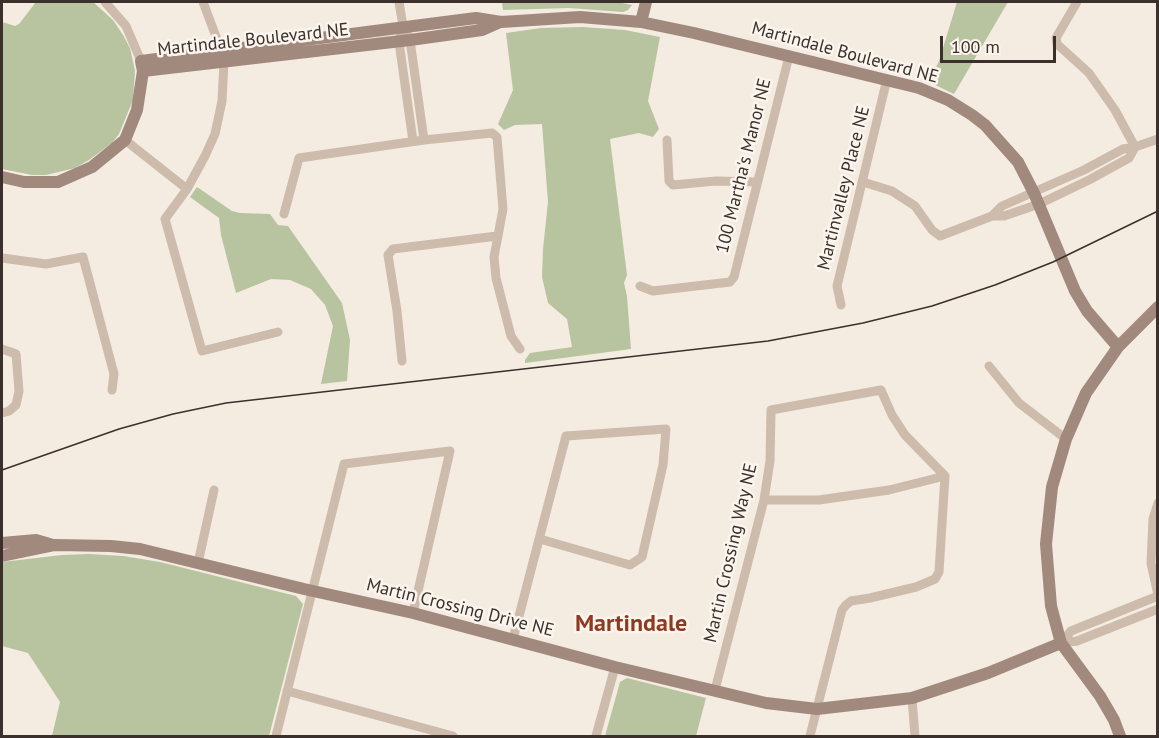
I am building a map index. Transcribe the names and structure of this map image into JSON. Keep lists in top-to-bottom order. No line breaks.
{"streets":{"street":["Martindale Boulevard NE","100 Martha's Manor NE","Martinvalley Place NE","Martin Crossing Way NE","Martin Crossing Drive NE"]},"crossings":[["Martindale Boulevard NE","100 Martha's Manor NE"],["Martindale Boulevard NE","Martinvalley Place NE"],["Martin Crossing Way NE","Martin Crossing Drive NE"]],"districts":["Martindale"],"scale_bar":"100 m"}
